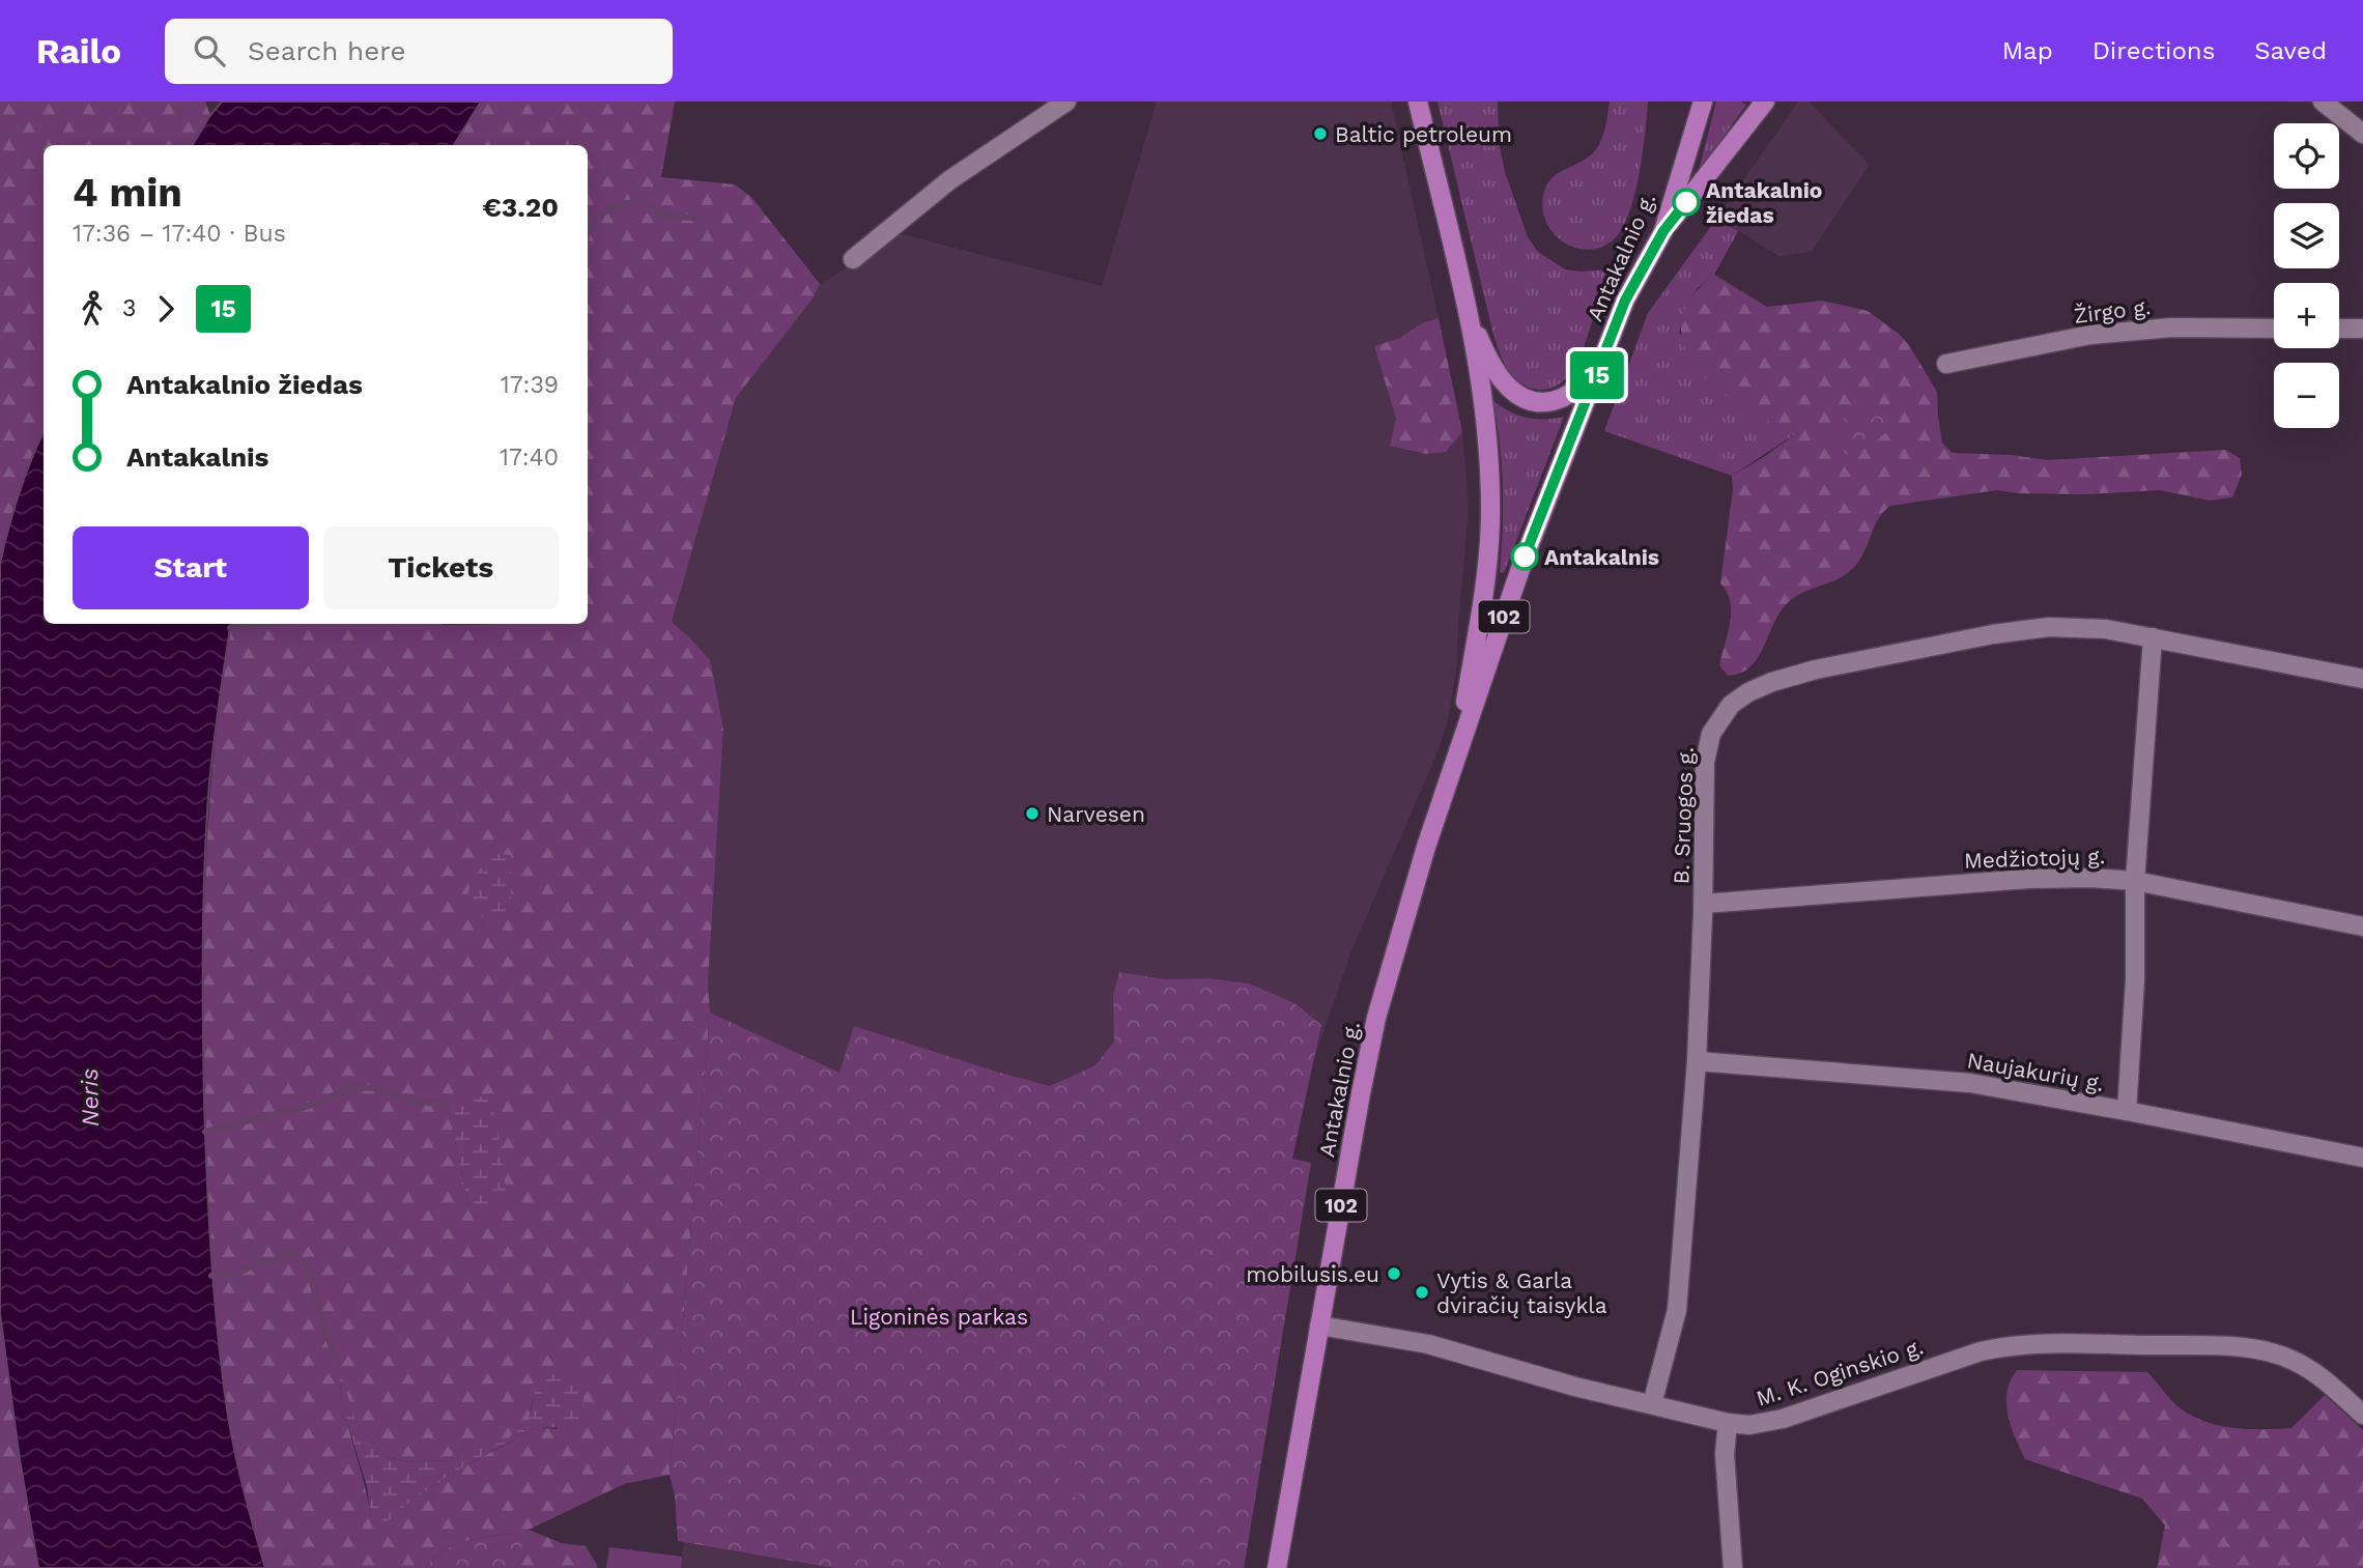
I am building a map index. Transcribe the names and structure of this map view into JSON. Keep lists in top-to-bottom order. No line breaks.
{"streets":{"main road":["Antakalnio g.","102"],"street":["Žirgo g.","B. Sruogos g.","Medžiotojų g.","Naujakurių g.","M. K. Oginskio g."]},"crossings":[["Antakalnio g.","M. K. Oginskio g."],["B. Sruogos g.","Medžiotojų g."],["B. Sruogos g.","Naujakurių g."],["B. Sruogos g.","M. K. Oginskio g."]],"water":["Neris"],"parks":["Ligoninės parkas"],"places":["Baltic petroleum","Antakalnio žiedas","Antakalnis","Narvesen","mobilusis.eu","Vytis & Garla dviračių taisykla"],"lines":["bus line 15"],"page":{"header":"Railo","search":"Search here","nav":["Map","Directions","Saved"],"on_map":"15","map_buttons":["+","−"],"heading":["4 min","17:36 – 17:40 · Bus","€3.20"],"legs":["3","15"],"list":[{"name":"Antakalnio žiedas","value":"17:39"},{"name":"Antakalnis","value":"17:40"}],"buttons":["Start","Tickets"]}}
